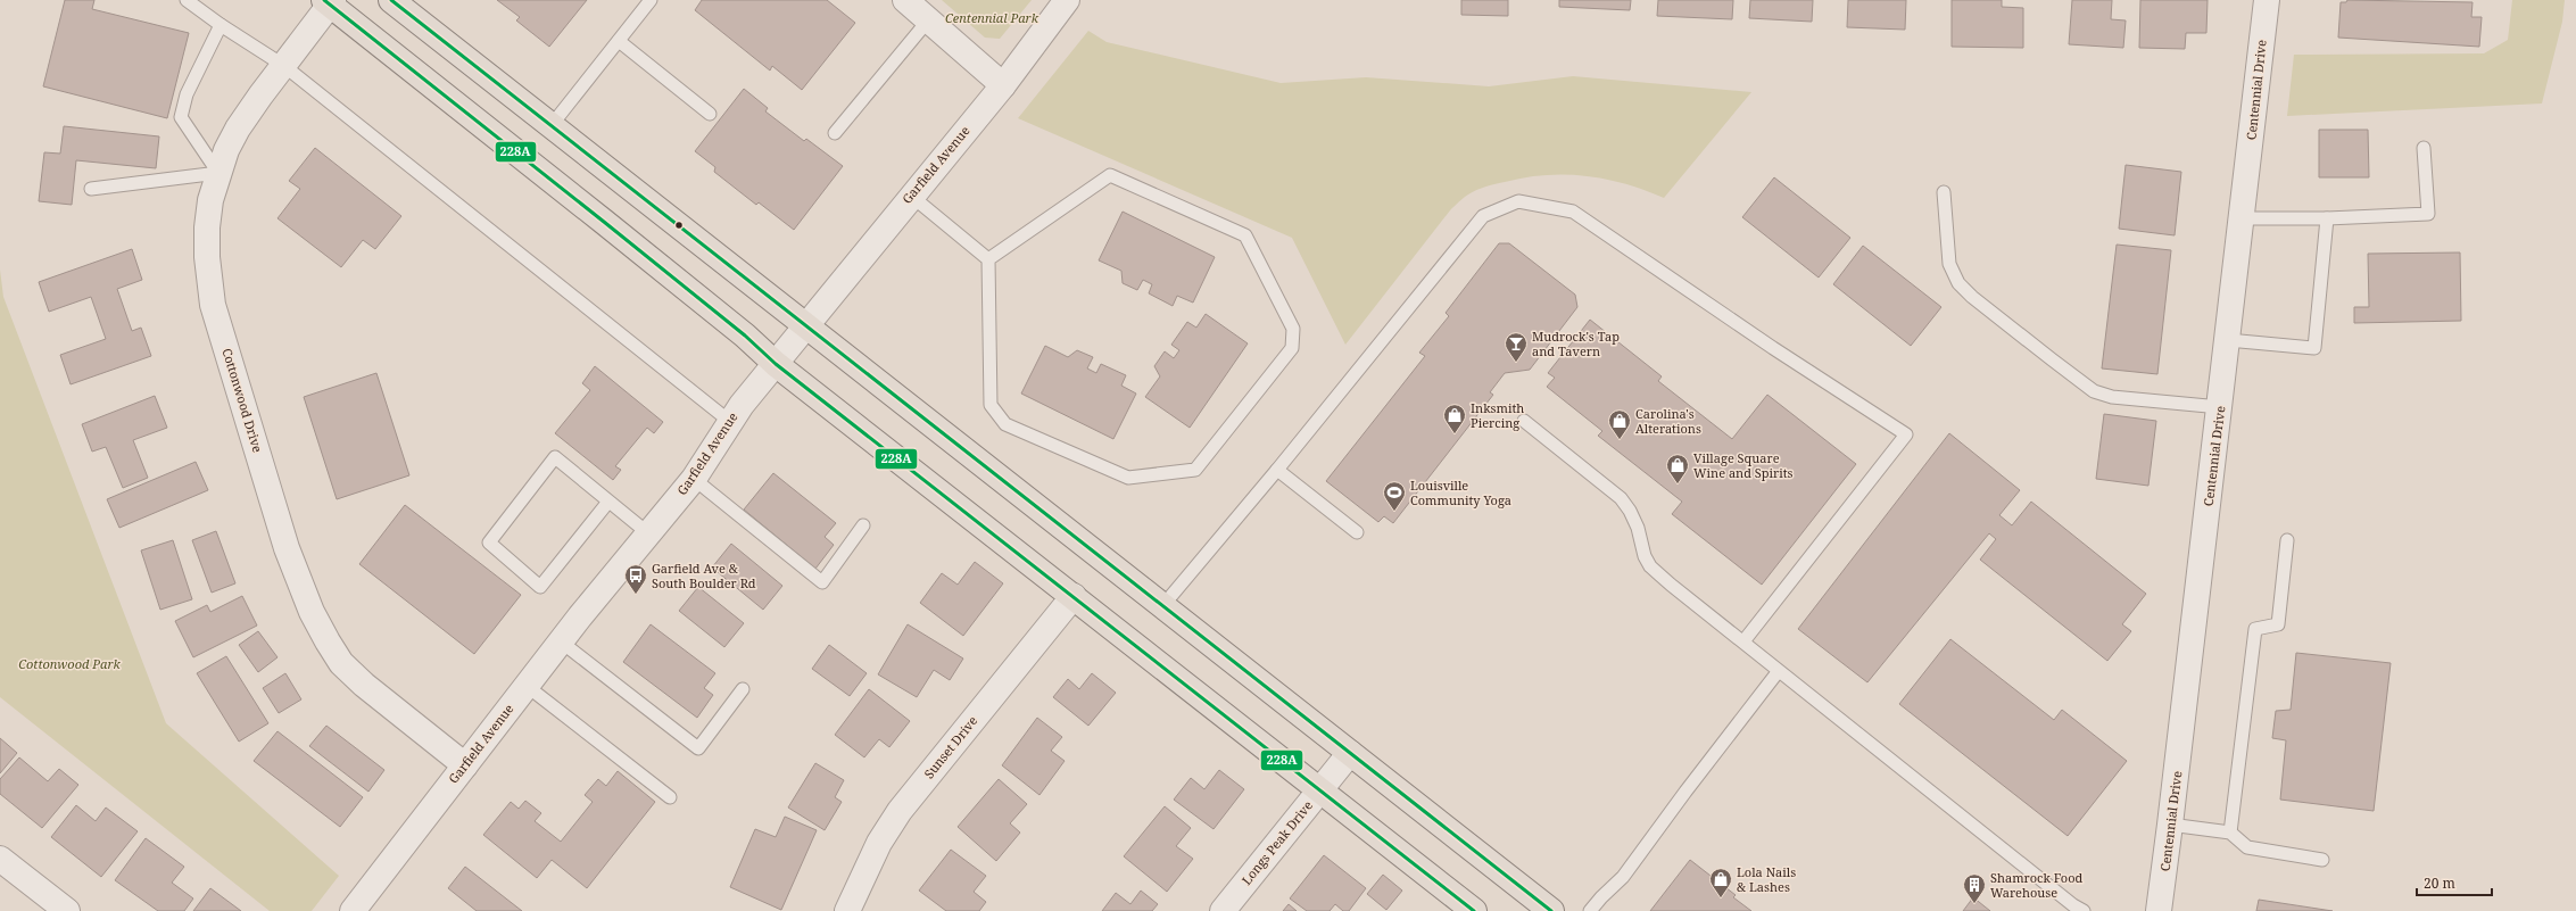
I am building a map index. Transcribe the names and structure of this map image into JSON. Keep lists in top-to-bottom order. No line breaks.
{"streets":{"street":["Centennial Drive","Garfield Avenue","Cottonwood Drive","Sunset Drive","Longs Peak Drive"]},"crossings":[["Garfield Avenue","Cottonwood Drive"]],"parks":["Centennial Park","Cottonwood Park"],"places":{"bar":["Mudrock's Tap and Tavern"],"shop":["Inksmith Piercing","Carolina's Alterations","Village Square Wine and Spirits","Lola Nails & Lashes"],"sports":["Louisville Community Yoga"],"bus stop":["Garfield Ave & South Boulder Rd"],"building":["Shamrock Food Warehouse"]},"lines":["transit line 228A"],"scale_bar":"20 m"}
